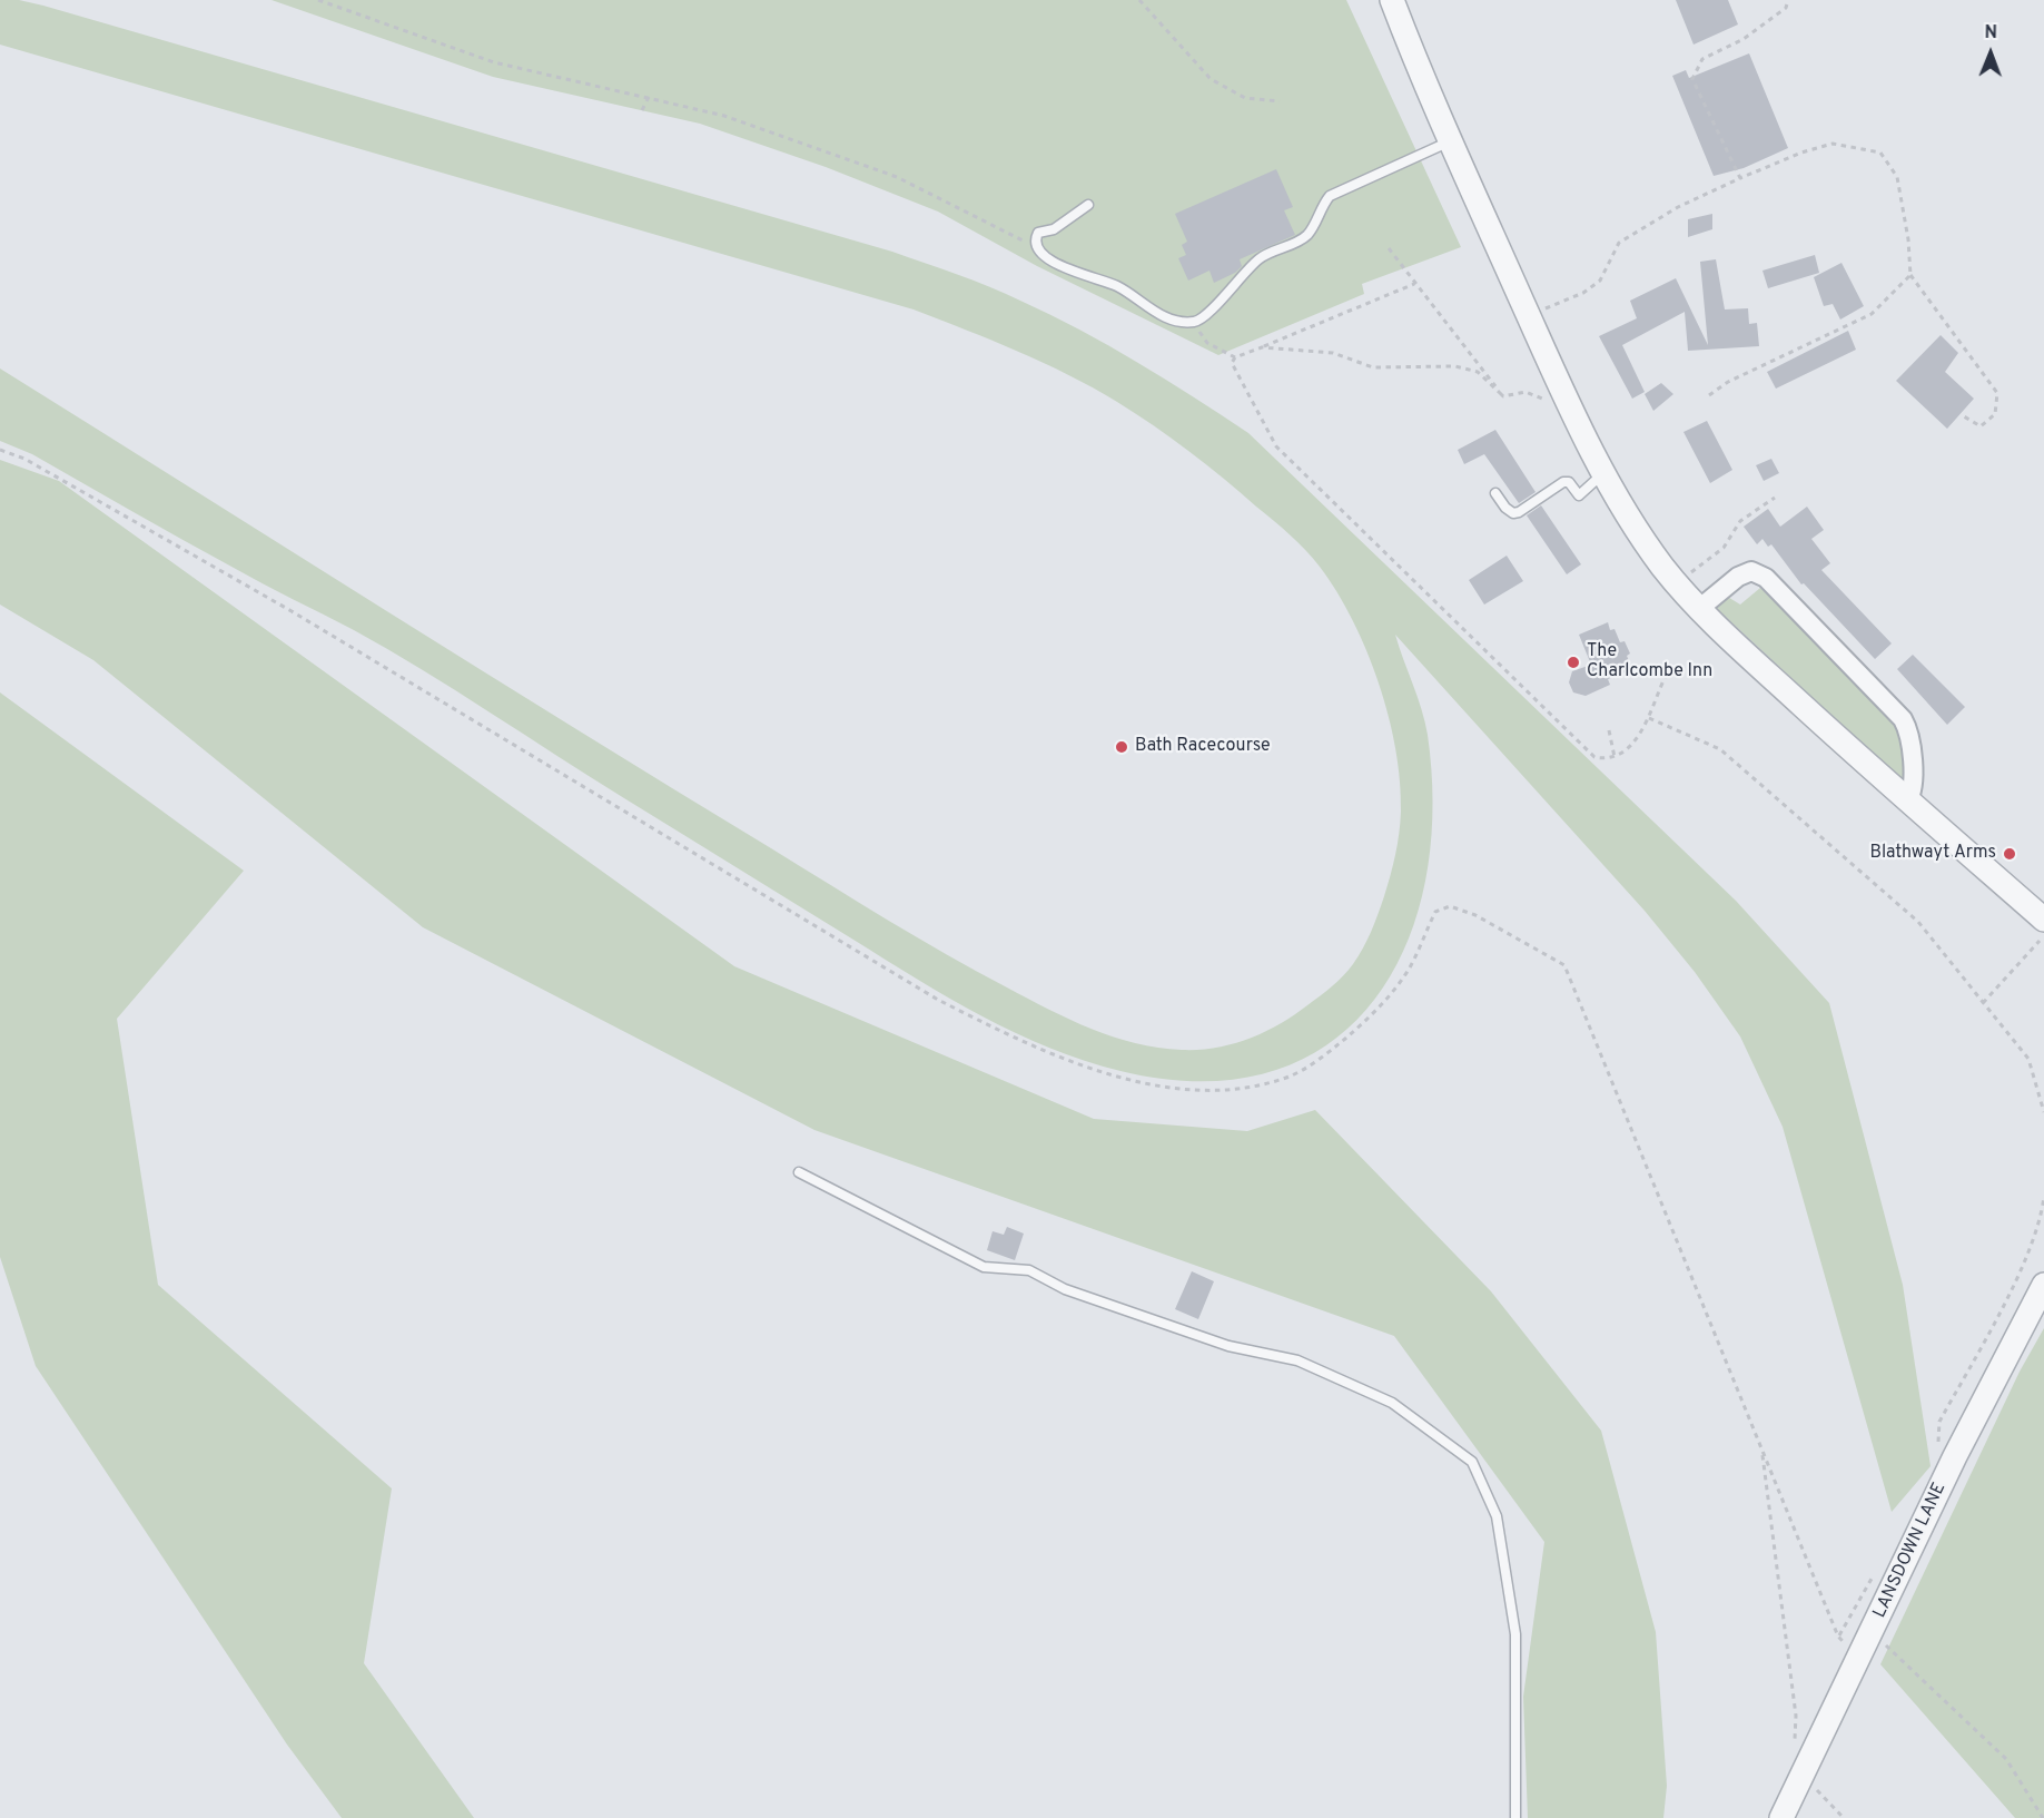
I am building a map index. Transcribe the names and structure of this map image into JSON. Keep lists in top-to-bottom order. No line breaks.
{"streets":{"street":["LANSDOWN LANE"]},"places":["The Charlcombe Inn","Bath Racecourse","Blathwayt Arms"],"north":"top"}
